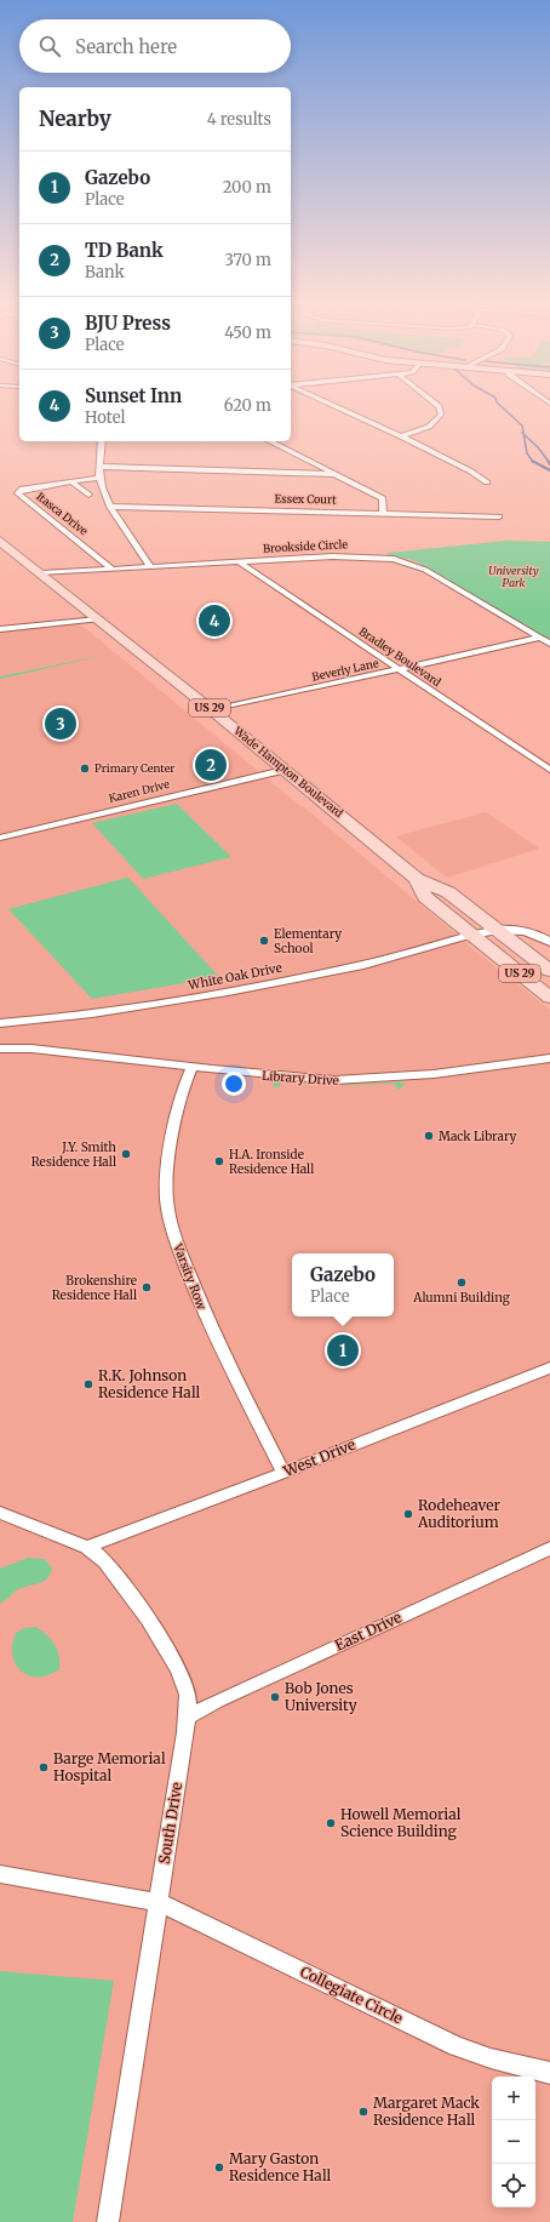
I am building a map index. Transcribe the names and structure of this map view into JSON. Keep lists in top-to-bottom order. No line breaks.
{"streets":{"main road":["US 29","Wade Hampton Boulevard"],"street":["Essex Court","Itasca Drive","Brookside Circle","Bradley Boulevard","Beverly Lane","Karen Drive","White Oak Drive","Library Drive","Varsity Row","West Drive","East Drive","South Drive","Collegiate Circle"]},"crossings":[["Itasca Drive","Brookside Circle"],["Brookside Circle","Bradley Boulevard"],["Brookside Circle","Beverly Lane"],["Brookside Circle","Wade Hampton Boulevard"],["Bradley Boulevard","Beverly Lane"],["Beverly Lane","Wade Hampton Boulevard"],["Wade Hampton Boulevard","Karen Drive"],["Wade Hampton Boulevard","White Oak Drive"],["Library Drive","Varsity Row"],["Varsity Row","West Drive"],["West Drive","South Drive"],["East Drive","South Drive"],["South Drive","Collegiate Circle"]],"parks":["University Park"],"places":["Primary Center","Elementary School","Mack Library","J.Y. Smith Residence Hall","H.A. Ironside Residence Hall","Alumni Building","Brokenshire Residence Hall","R.K. Johnson Residence Hall","Rodeheaver Auditorium","Bob Jones University","Barge Memorial Hospital","Howell Memorial Science Building","Margaret Mack Residence Hall","Mary Gaston Residence Hall"],"page":{"search":"Search here","heading":["Nearby","4 results"],"list":[{"mark":"1","name":"Gazebo","note":"Place","value":"200 m"},{"mark":"2","name":"TD Bank","note":"Bank","value":"370 m"},{"mark":"3","name":"BJU Press","note":"Place","value":"450 m"},{"mark":"4","name":"Sunset Inn","note":"Hotel","value":"620 m"}],"pins":["4","3","2","1"],"popup":["Gazebo","Place"],"map_buttons":["+","−"]}}
